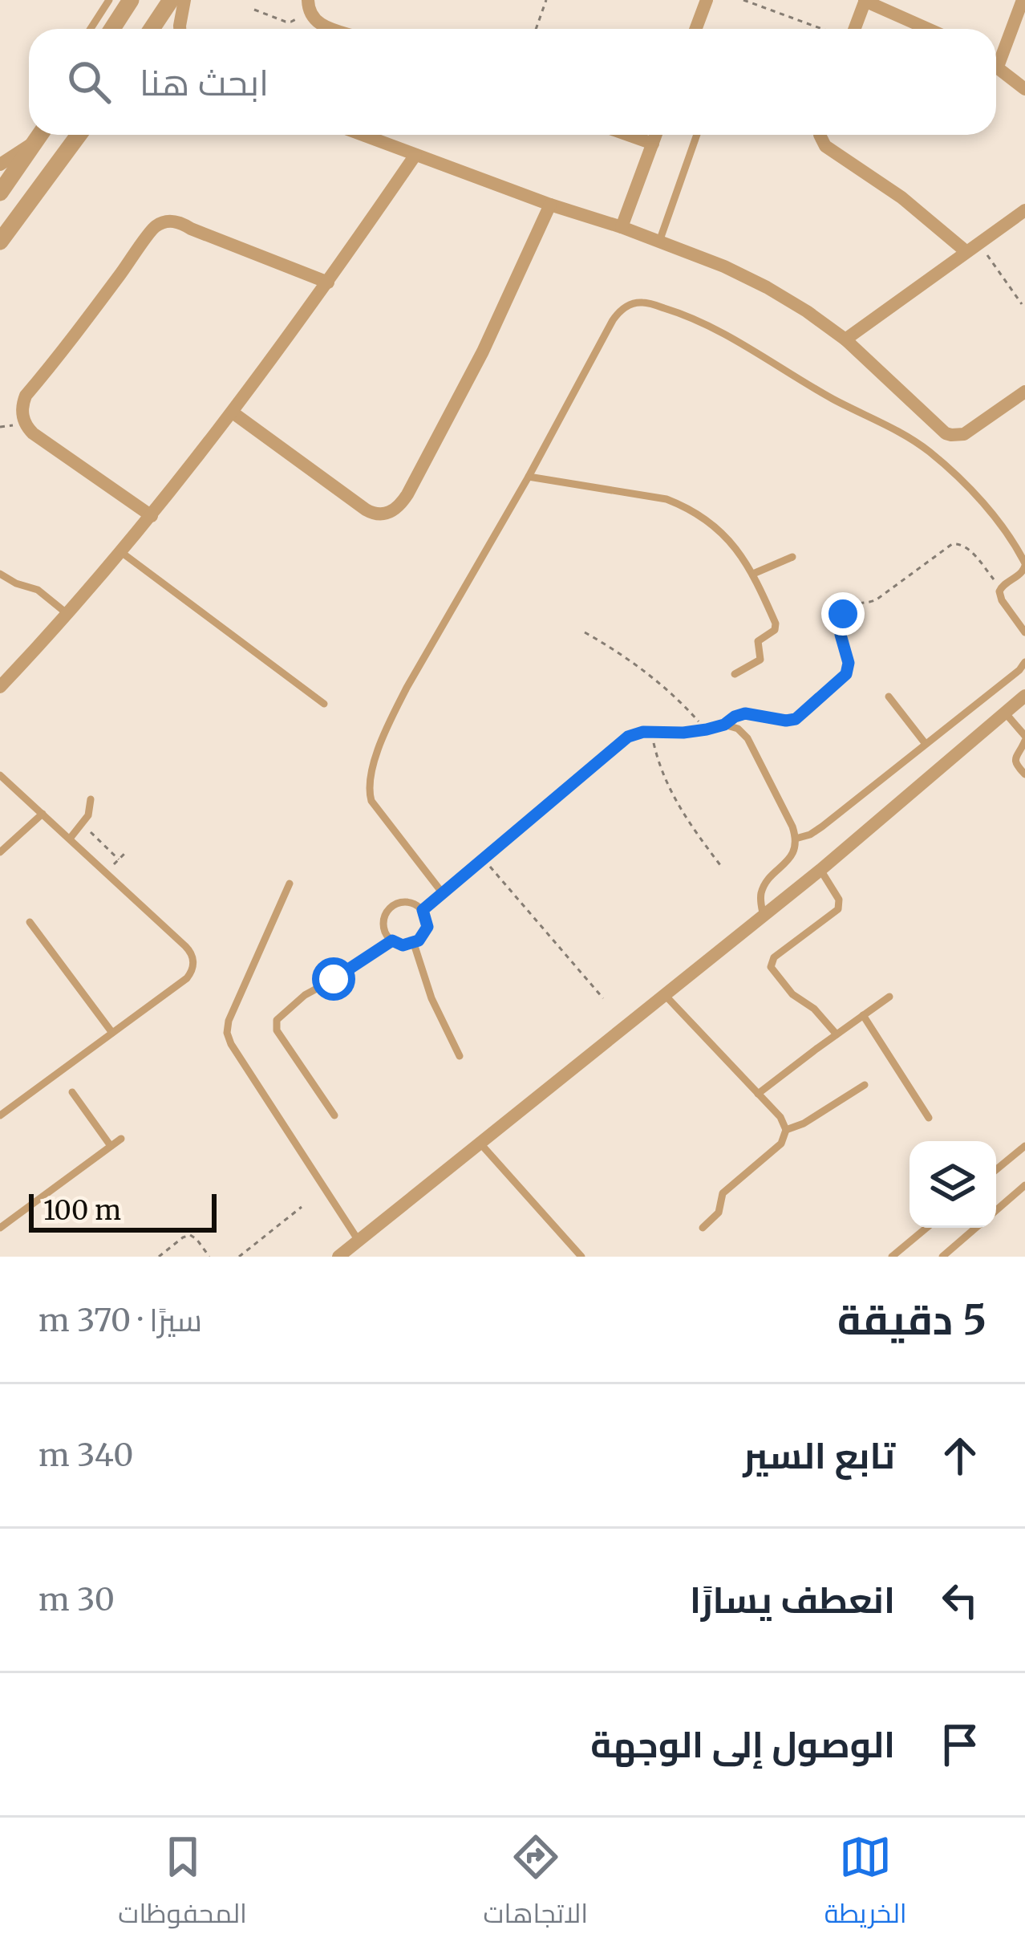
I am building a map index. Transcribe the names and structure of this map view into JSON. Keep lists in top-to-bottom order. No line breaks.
{"scale_bar":"100 m","page":{"search":"ابحث هنا","scale":"100 m","heading":["5 دقيقة","سيرًا · 370 m"],"list":[["تابع السير","340 m"],["انعطف يسارًا","30 m"],"الوصول إلى الوجهة"],"nav":["الخريطة","الاتجاهات","المحفوظات"]}}
